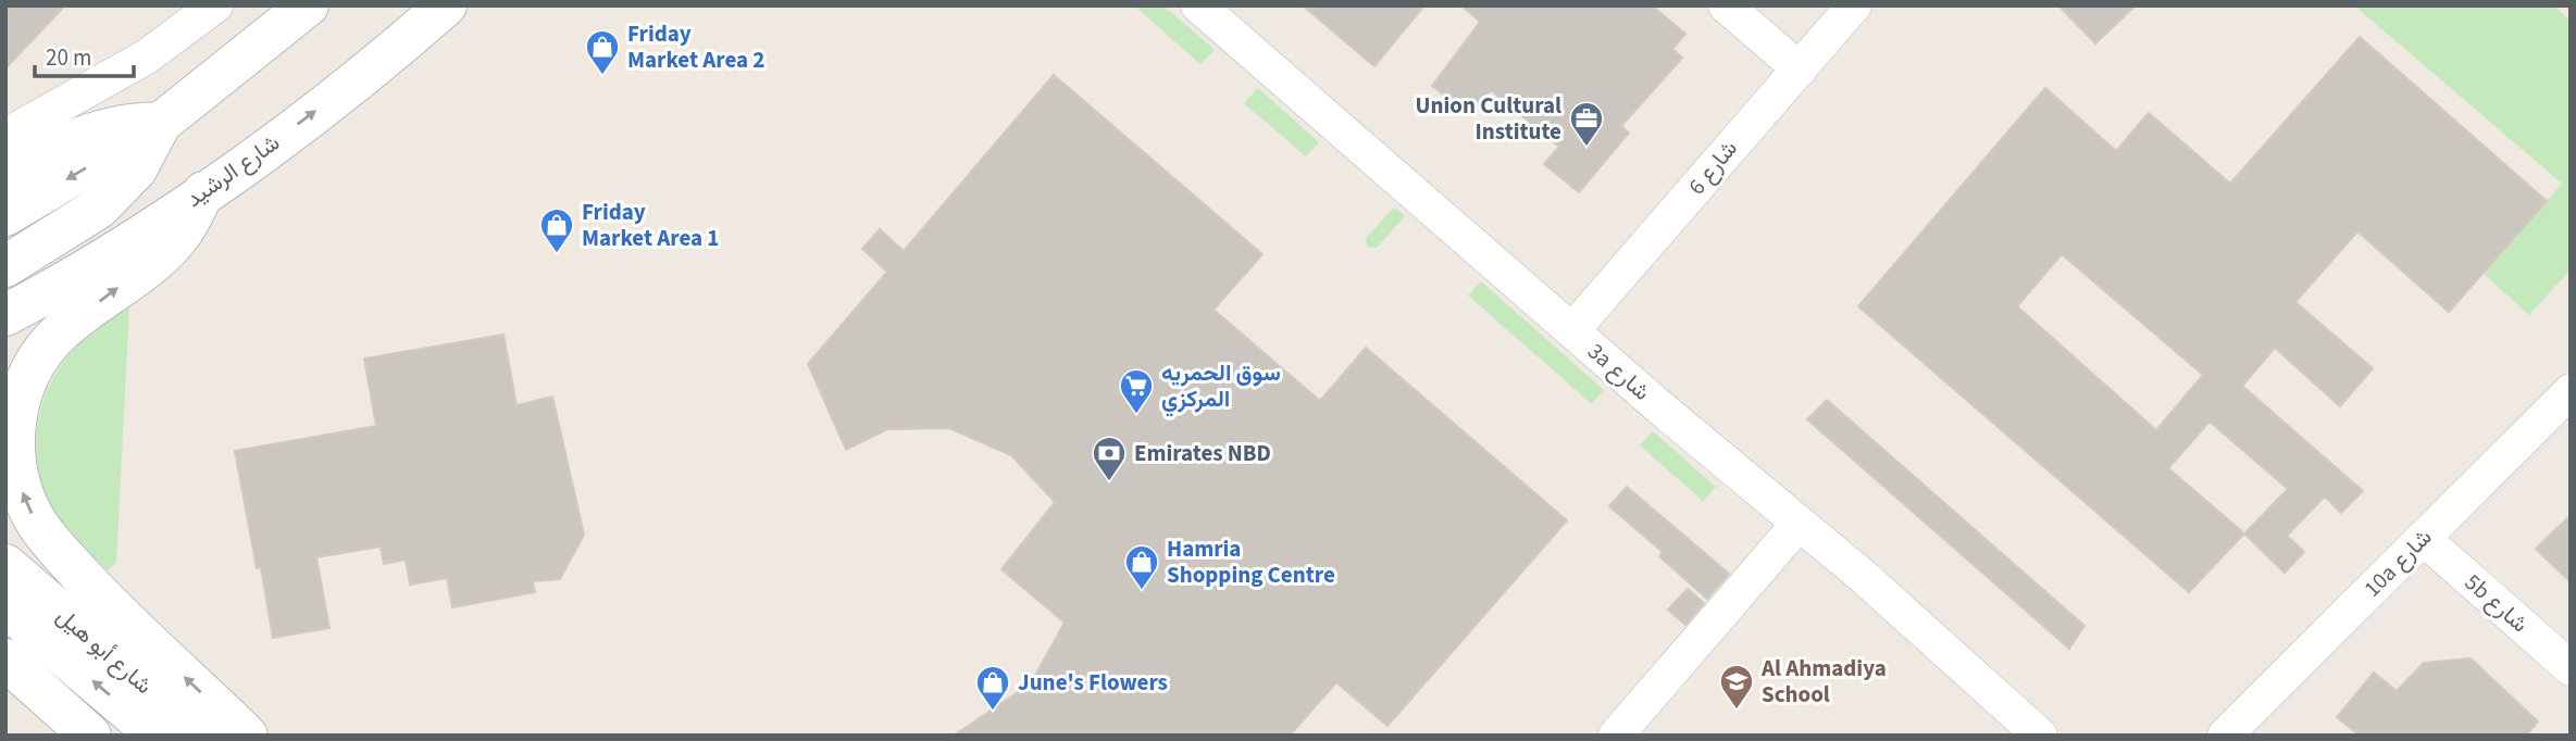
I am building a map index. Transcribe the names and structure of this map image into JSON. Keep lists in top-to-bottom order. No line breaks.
{"streets":{"main road":["شارع الرشيد","شارع أبو هيل"],"street":["شارع 6","3a شارع","10a شارع","5b شارع"]},"crossings":[["شارع 6","3a شارع"],["10a شارع","5b شارع"]],"places":{"shop":["Friday Market Area 2","Friday Market Area 1","Hamria Shopping Centre","June's Flowers"],"office":["Union Cultural Institute"],"supermarket":["سوق الحمريه المركزي"],"bank":["Emirates NBD"],"school or university":["Al Ahmadiya School"]},"scale_bar":"20 m"}
